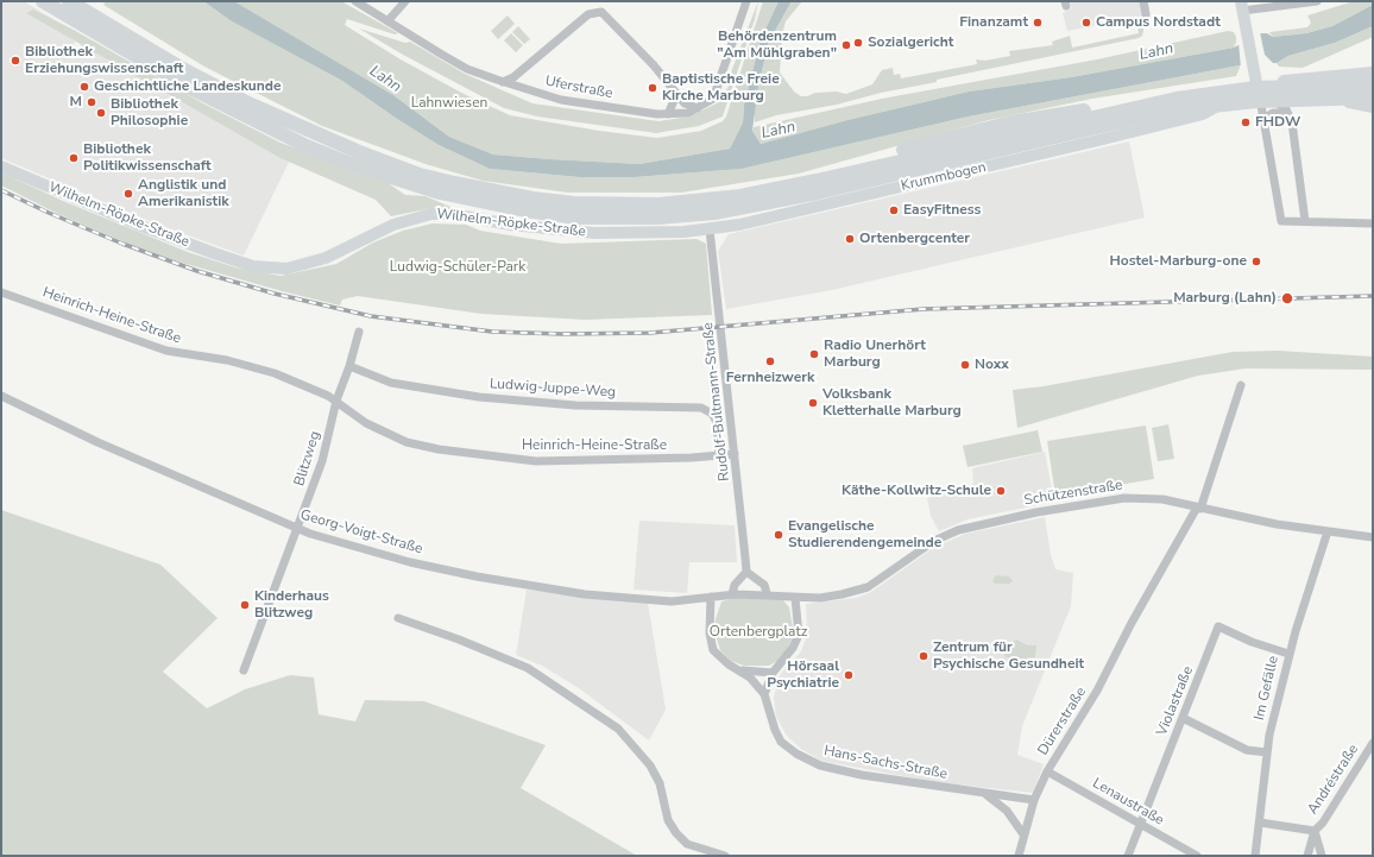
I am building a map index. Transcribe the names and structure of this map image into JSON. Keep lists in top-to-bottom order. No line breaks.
{"streets":{"main road":["Krummbogen","Wilhelm-Röpke-Straße"],"street":["Uferstraße","Heinrich-Heine-Straße","Ludwig-Juppe-Weg","Rudolf-Bultmann-Straße","Blitzweg","Schützenstraße","Georg-Voigt-Straße","Im Gefälle","Violastraße","Dürerstraße","Hans-Sachs-Straße","Andréstraße","Lenaustraße"]},"crossings":[["Krummbogen","Wilhelm-Röpke-Straße"],["Krummbogen","Rudolf-Bultmann-Straße"],["Wilhelm-Röpke-Straße","Rudolf-Bultmann-Straße"],["Heinrich-Heine-Straße","Ludwig-Juppe-Weg"],["Heinrich-Heine-Straße","Rudolf-Bultmann-Straße"],["Heinrich-Heine-Straße","Blitzweg"],["Ludwig-Juppe-Weg","Blitzweg"],["Blitzweg","Georg-Voigt-Straße"],["Schützenstraße","Georg-Voigt-Straße"],["Schützenstraße","Im Gefälle"],["Schützenstraße","Dürerstraße"],["Im Gefälle","Violastraße"],["Im Gefälle","Andréstraße"],["Violastraße","Lenaustraße"],["Dürerstraße","Hans-Sachs-Straße"],["Dürerstraße","Lenaustraße"]],"water":["Lahn"],"parks":["Lahnwiesen","Ludwig-Schüler-Park","Ortenbergplatz"],"places":["Finanzamt","Campus Nordstadt","Sozialgericht","Behördenzentrum \"Am Mühlgraben\"","Bibliothek Erziehungswissenschaft","Geschichtliche Landeskunde","Baptistische Freie Kirche Marburg","M","Bibliothek Philosophie","FHDW","Bibliothek Politikwissenschaft","Anglistik und Amerikanistik","EasyFitness","Ortenbergcenter","Hostel-Marburg-one","Marburg (Lahn)","Radio Unerhört Marburg","Fernheizwerk","Noxx","Volksbank Kletterhalle Marburg","Käthe-Kollwitz-Schule","Evangelische Studierendengemeinde","Kinderhaus Blitzweg","Zentrum für Psychische Gesundheit","Hörsaal Psychiatrie"]}
